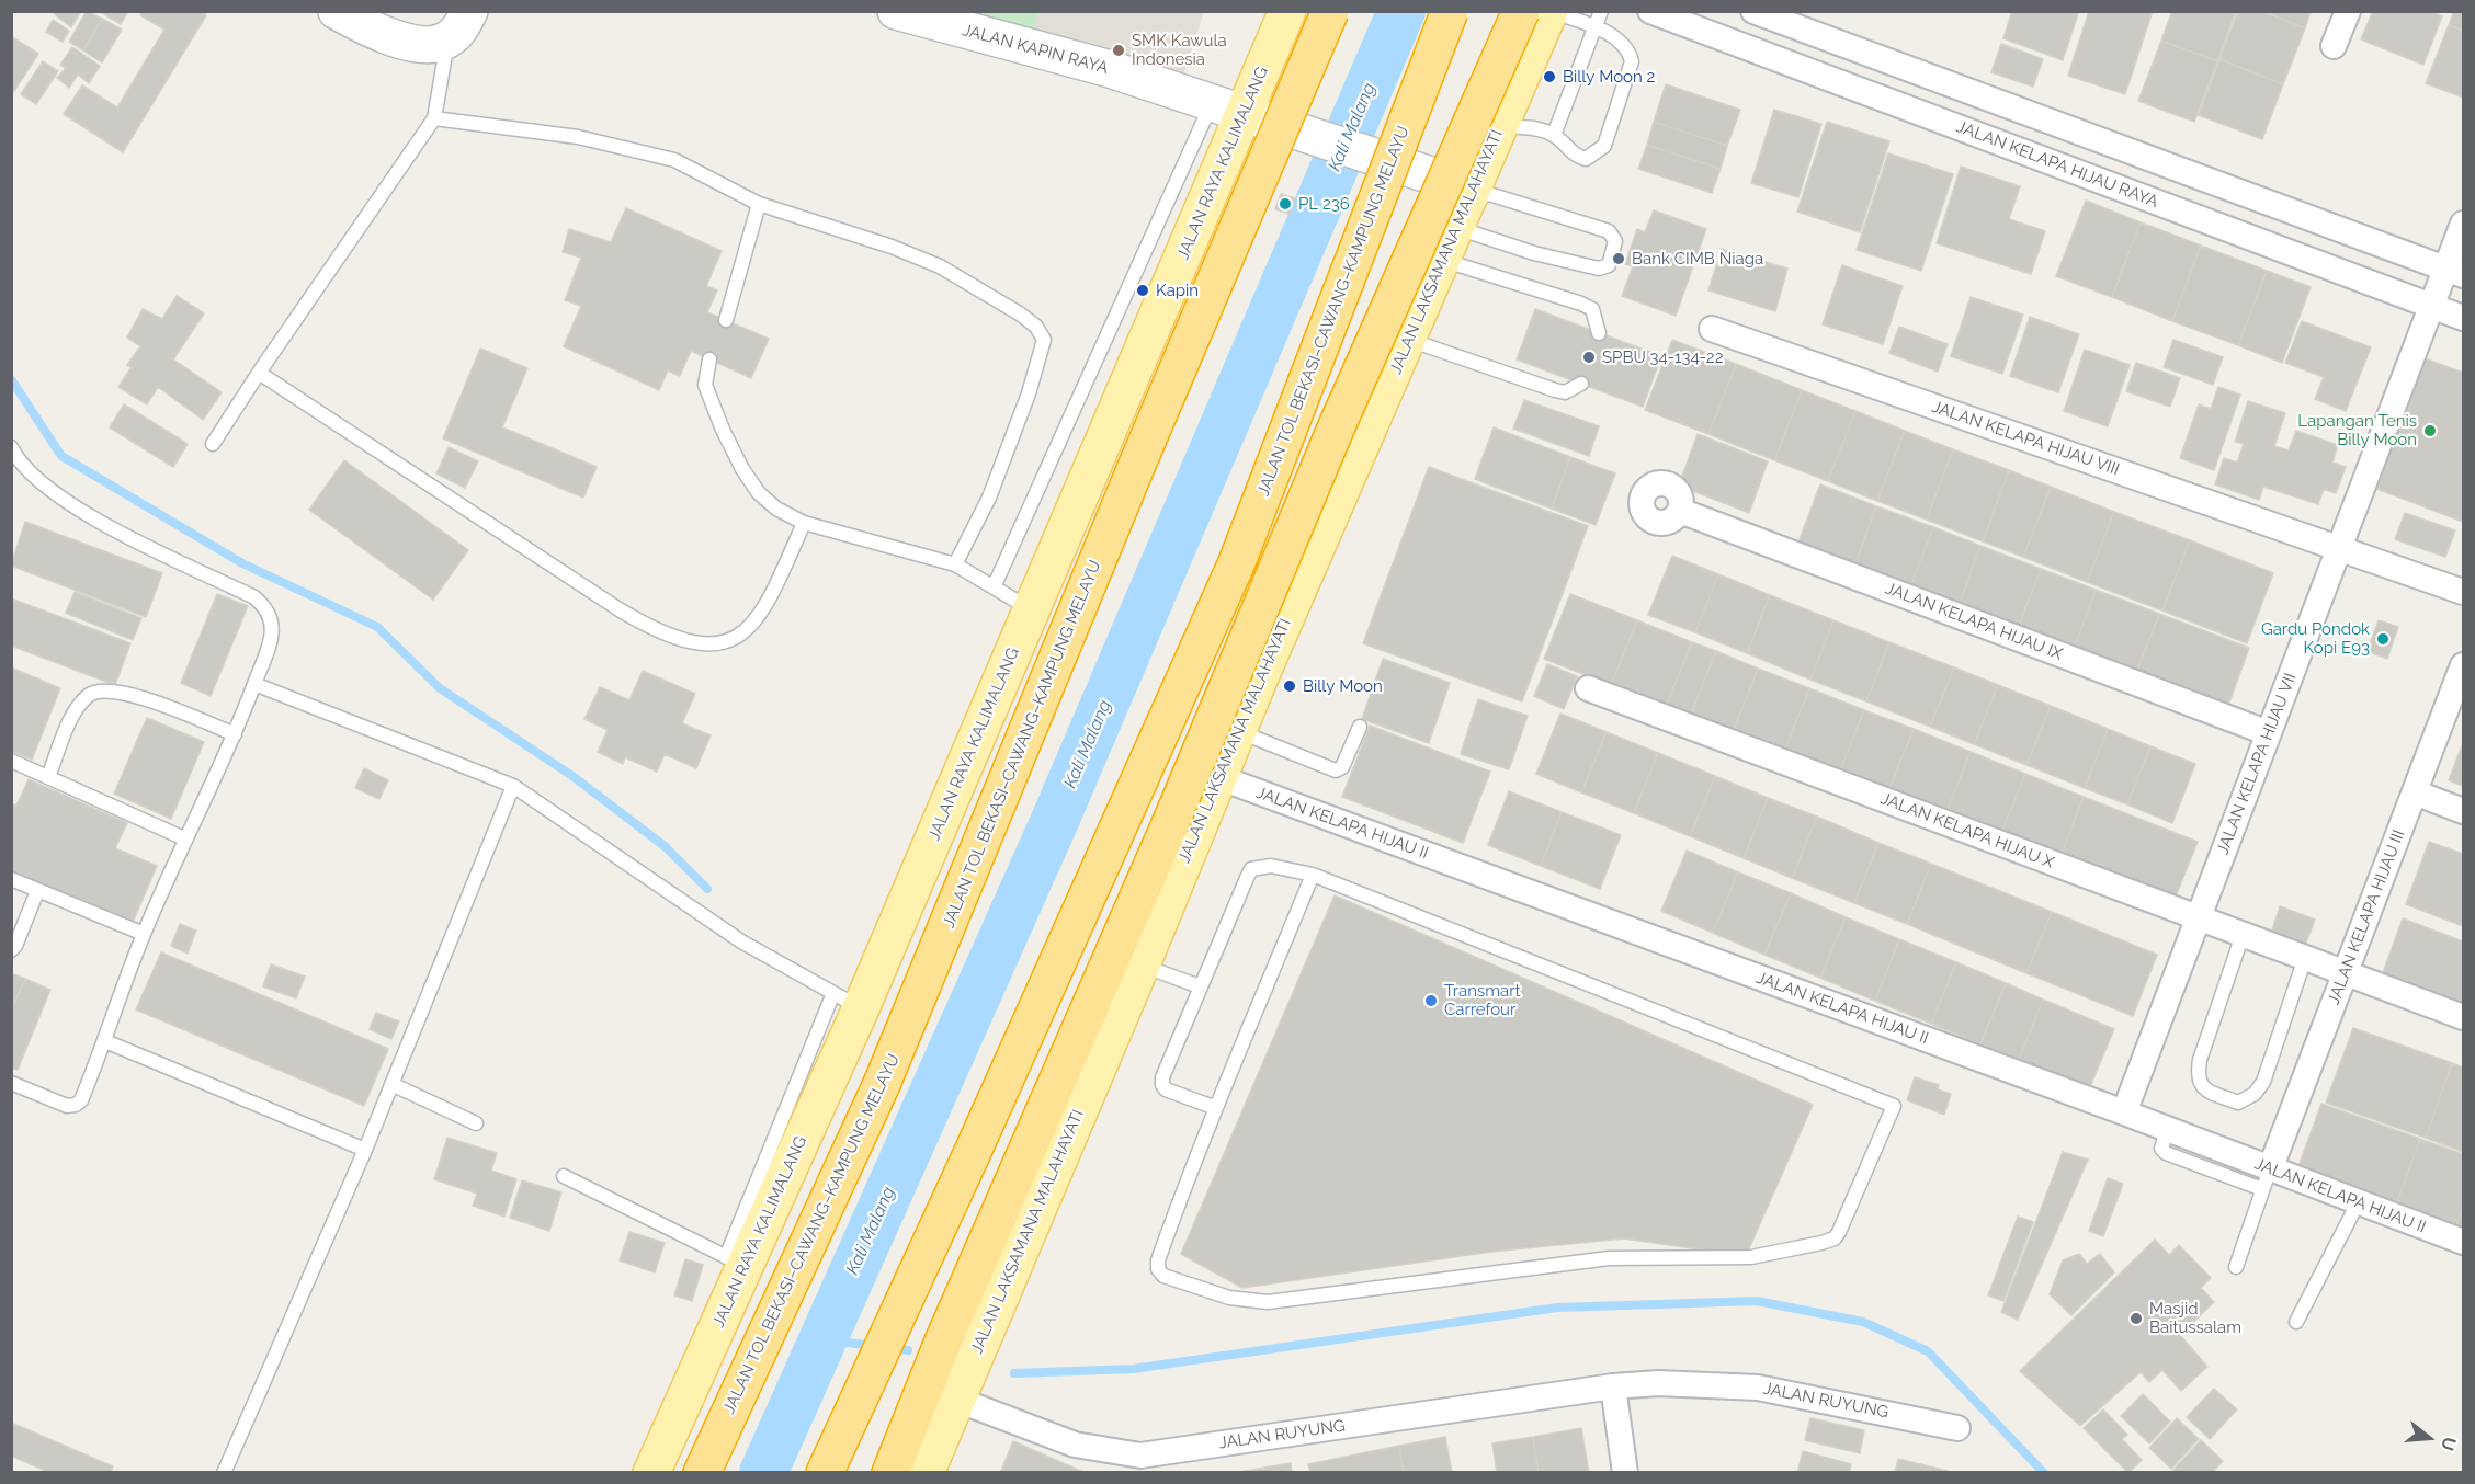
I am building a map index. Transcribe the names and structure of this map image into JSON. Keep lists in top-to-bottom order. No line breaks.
{"streets":{"highway":["JALAN TOL BEKASI–CAWANG–KAMPUNG MELAYU"],"main road":["JALAN RAYA KALIMALANG","JALAN LAKSAMANA MALAHAYATI"],"street":["JALAN KAPIN RAYA","JALAN KELAPA HIJAU RAYA","JALAN KELAPA HIJAU VIII","JALAN KELAPA HIJAU IX","JALAN KELAPA HIJAU VII","JALAN KELAPA HIJAU II","JALAN KELAPA HIJAU X","JALAN KELAPA HIJAU III","JALAN RUYUNG"]},"crossings":[["JALAN KAPIN RAYA","JALAN RAYA KALIMALANG"],["JALAN KAPIN RAYA","JALAN LAKSAMANA MALAHAYATI"],["JALAN KELAPA HIJAU RAYA","JALAN KELAPA HIJAU VII"],["JALAN LAKSAMANA MALAHAYATI","JALAN KELAPA HIJAU II"],["JALAN LAKSAMANA MALAHAYATI","JALAN RUYUNG"],["JALAN KELAPA HIJAU VIII","JALAN KELAPA HIJAU VII"],["JALAN KELAPA HIJAU IX","JALAN KELAPA HIJAU VII"],["JALAN KELAPA HIJAU VII","JALAN KELAPA HIJAU II"],["JALAN KELAPA HIJAU VII","JALAN KELAPA HIJAU X"],["JALAN KELAPA HIJAU II","JALAN KELAPA HIJAU III"],["JALAN KELAPA HIJAU X","JALAN KELAPA HIJAU III"]],"water":["Kali Malang"],"places":["SMK Kawula Indonesia","Billy Moon 2","PL 236","Bank CIMB Niaga","Kapin","SPBU 34-134-22","Lapangan Tenis Billy Moon","Gardu Pondok Kopi E93","Billy Moon","Transmart Carrefour","Masjid Baitussalam"],"north":"right"}
